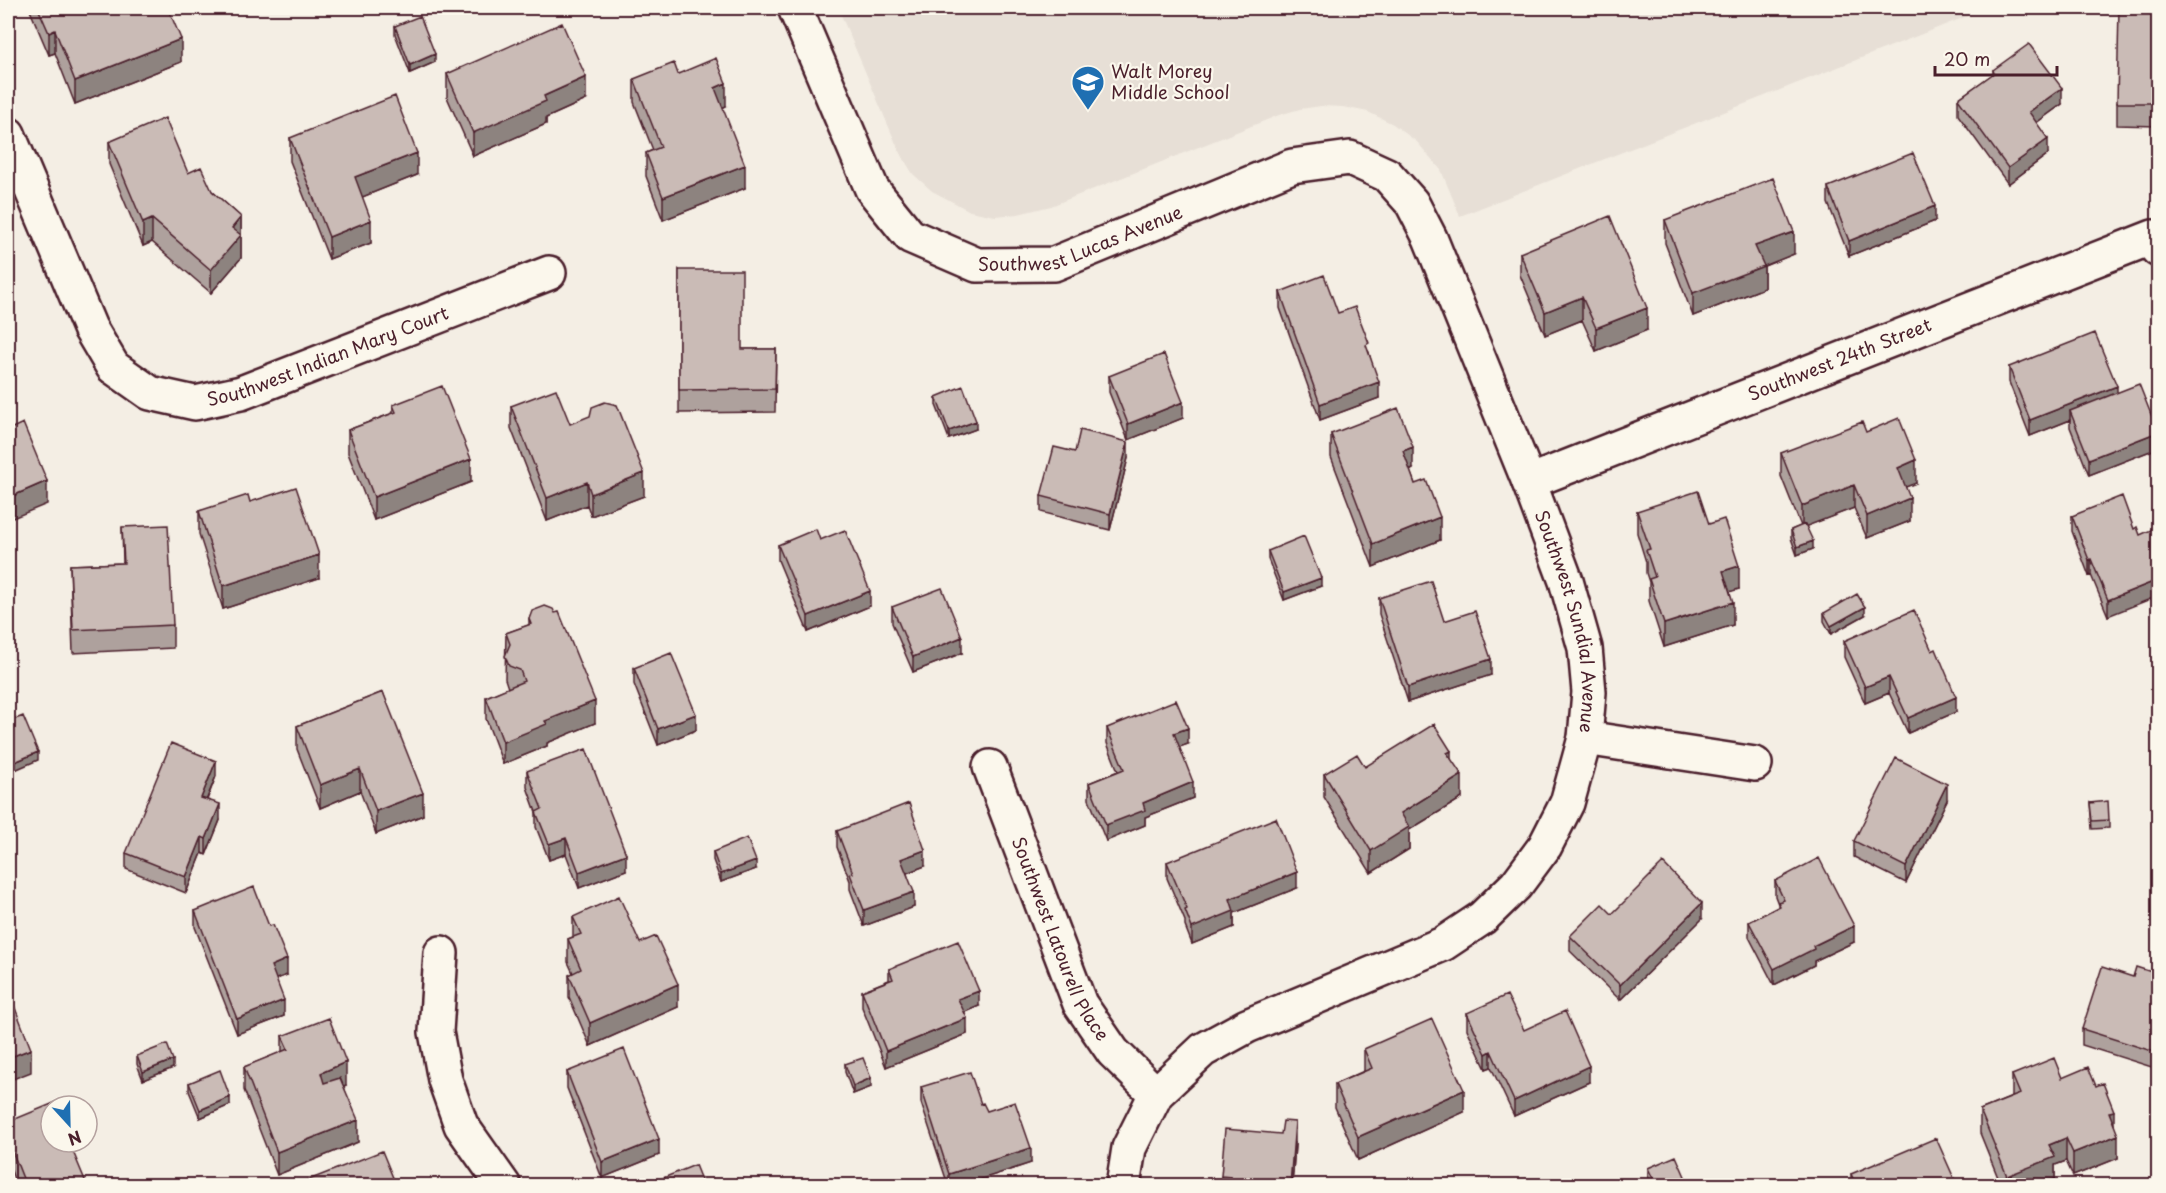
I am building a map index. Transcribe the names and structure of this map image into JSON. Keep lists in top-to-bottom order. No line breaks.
{"streets":{"street":["Southwest Lucas Avenue","Southwest Indian Mary Court","Southwest 24th Street","Southwest Sundial Avenue","Southwest Latourell Place"]},"crossings":[["Southwest Lucas Avenue","Southwest Sundial Avenue"],["Southwest 24th Street","Southwest Sundial Avenue"],["Southwest Sundial Avenue","Southwest Latourell Place"]],"places":{"school or university":["Walt Morey Middle School"]},"scale_bar":"20 m","north":"bottom"}
